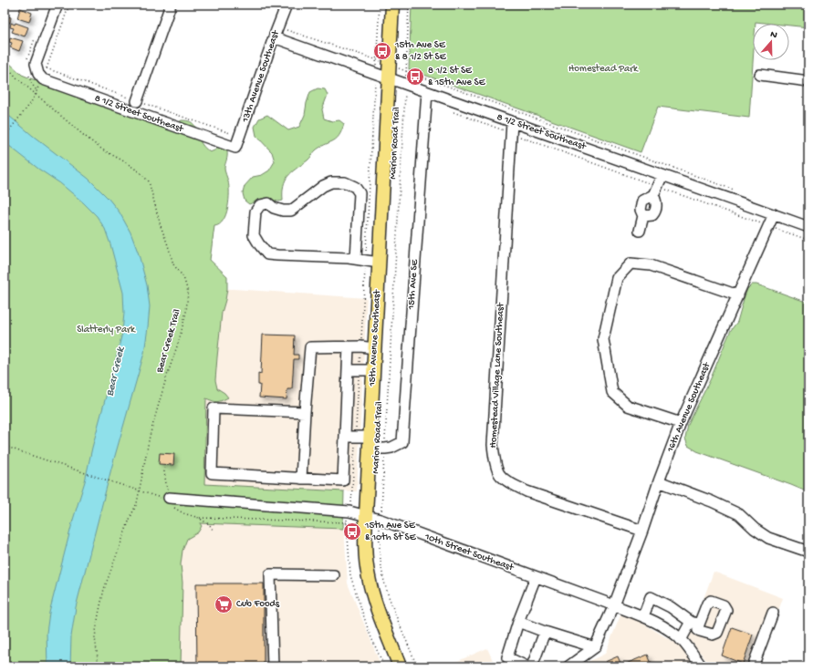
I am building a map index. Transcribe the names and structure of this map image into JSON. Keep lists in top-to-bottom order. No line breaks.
{"streets":{"main road":["15th Avenue Southeast"],"street":["13th Avenue Southeast","8 1/2 Street Southeast","15th Ave SE","Homestead Village Lane Southeast","16th Avenue Southeast","10th Street Southeast"],"path":["Marion Road Trail","Bear Creek Trail"]},"crossings":[["13th Avenue Southeast","8 1/2 Street Southeast"],["8 1/2 Street Southeast","15th Ave SE"],["8 1/2 Street Southeast","15th Avenue Southeast"],["8 1/2 Street Southeast","Homestead Village Lane Southeast"],["8 1/2 Street Southeast","16th Avenue Southeast"],["Marion Road Trail","15th Ave SE"],["Marion Road Trail","10th Street Southeast"],["15th Ave SE","15th Avenue Southeast"],["15th Avenue Southeast","10th Street Southeast"],["Homestead Village Lane Southeast","16th Avenue Southeast"],["16th Avenue Southeast","10th Street Southeast"]],"water":["Bear Creek"],"parks":["Homestead Park","Slatterly Park"],"places":{"bus stop":["15th Ave SE & 8 1/2 St SE","8 1/2 St SE & 15th Ave SE","15th Ave SE & 10th St SE"],"supermarket":["Cub Foods"]},"north":"top"}
